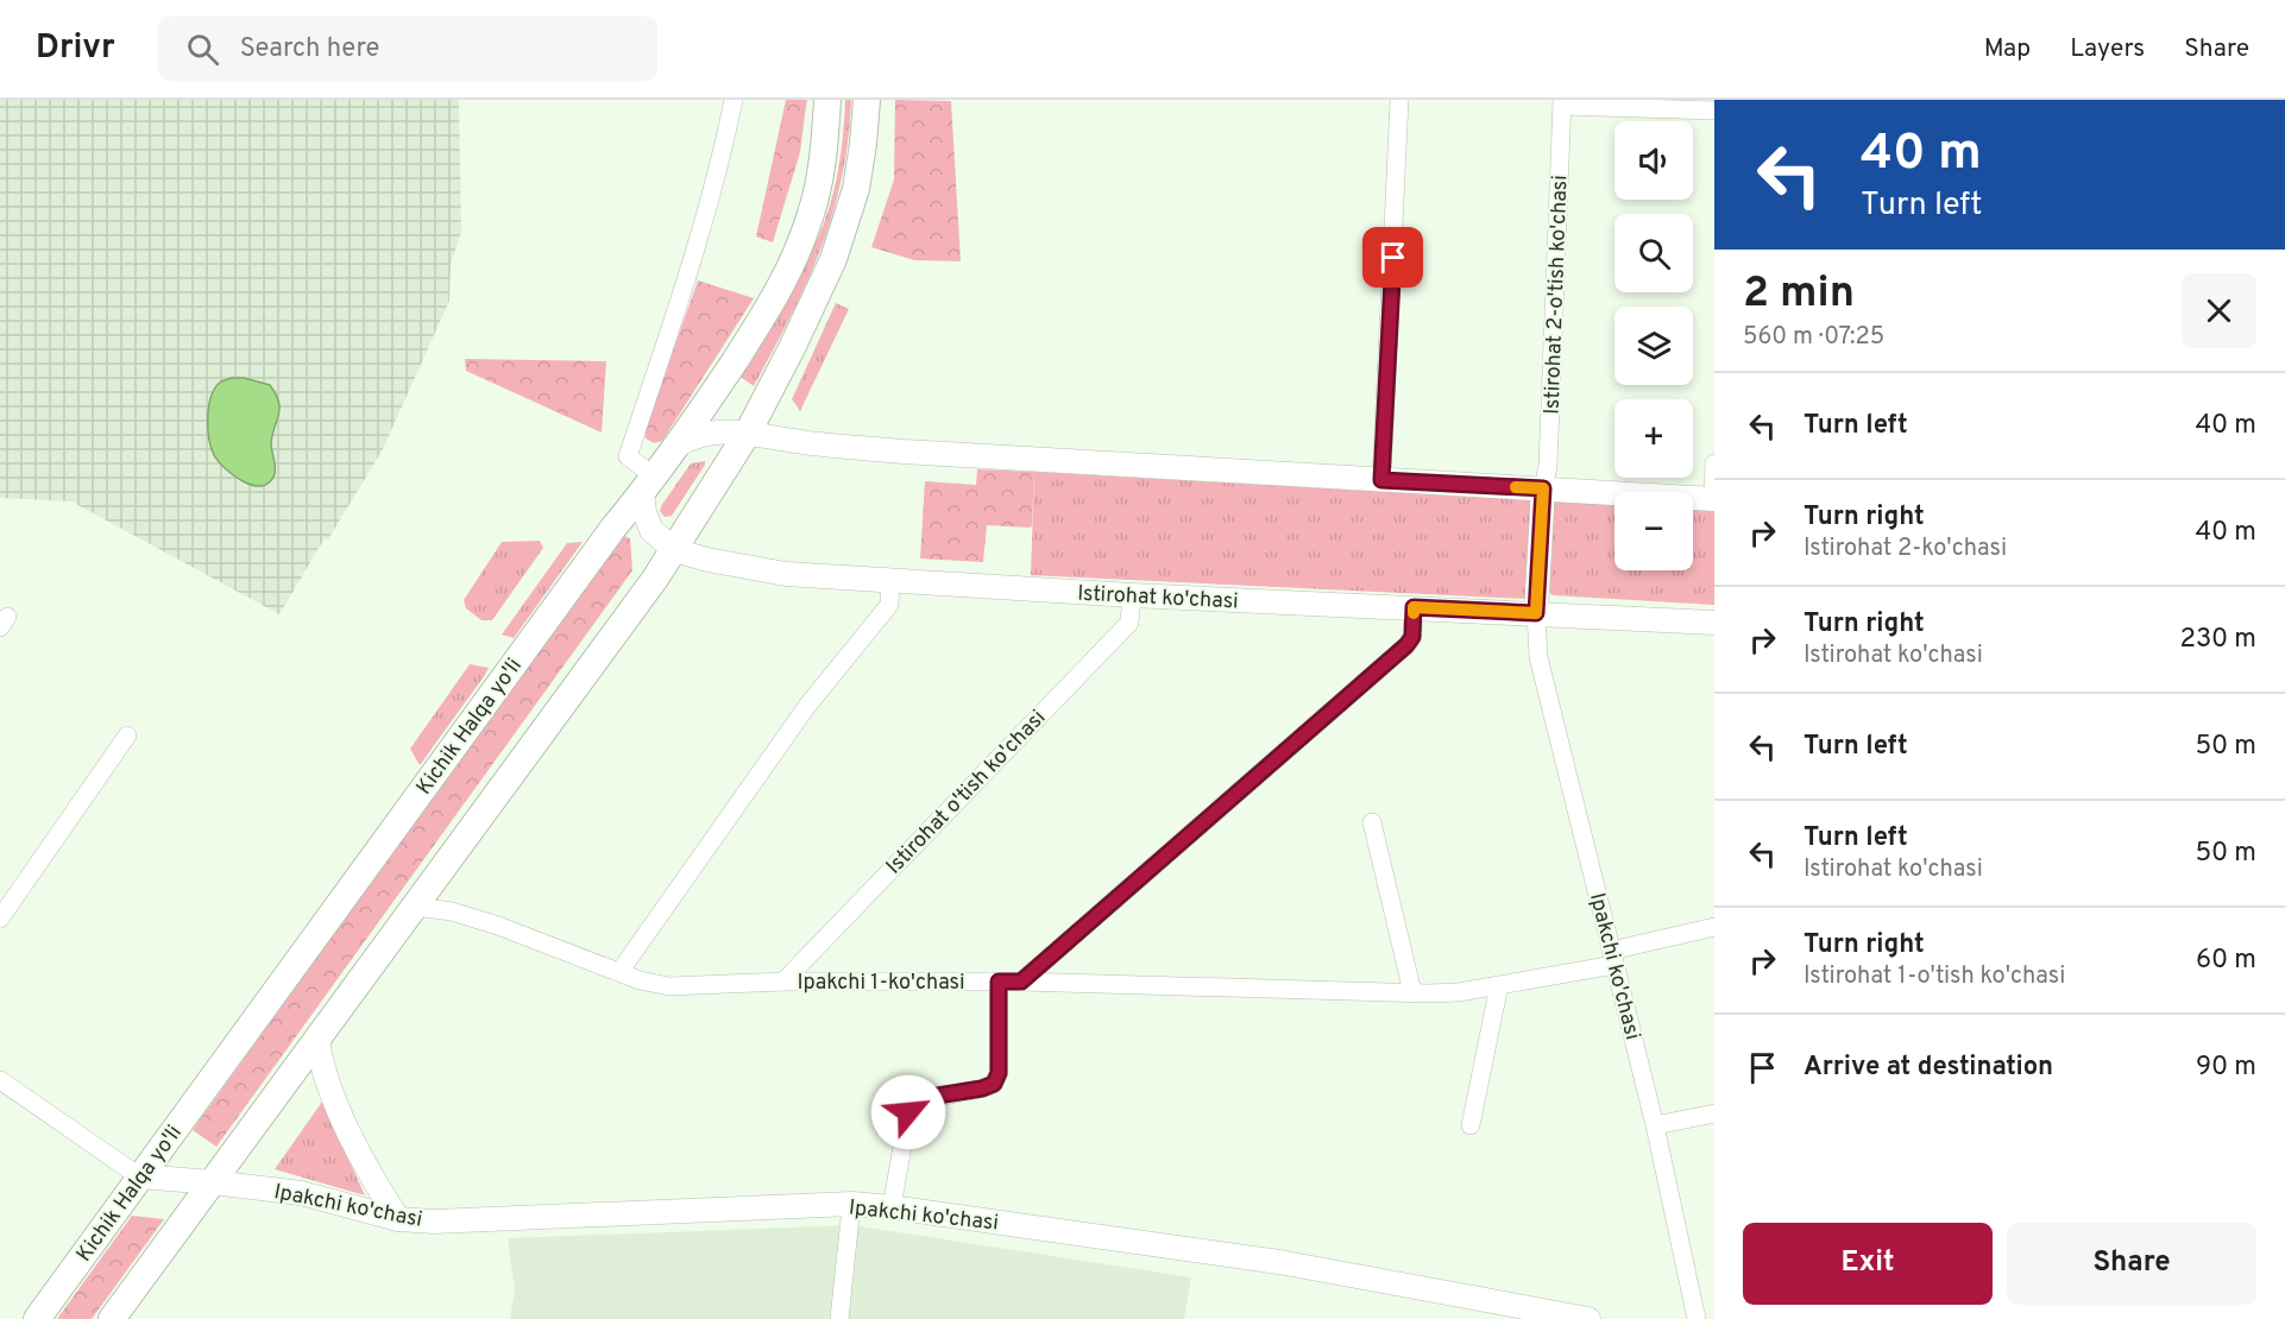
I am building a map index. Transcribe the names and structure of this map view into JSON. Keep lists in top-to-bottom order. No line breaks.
{"streets":{"highway":["Kichik Halqa yo'li"],"main road":["Istirohat ko'chasi","Ipakchi ko'chasi"],"street":["Istirohat 2-o'tish ko'chasi","Istirohat o'tish ko'chasi","Ipakchi 1-ko'chasi"]},"crossings":[["Istirohat ko'chasi","Kichik Halqa yo'li"],["Istirohat ko'chasi","Istirohat o'tish ko'chasi"],["Istirohat ko'chasi","Ipakchi ko'chasi"],["Kichik Halqa yo'li","Ipakchi ko'chasi"],["Istirohat o'tish ko'chasi","Ipakchi 1-ko'chasi"],["Ipakchi ko'chasi","Ipakchi 1-ko'chasi"]],"page":{"header":"Drivr","search":"Search here","nav":["Map","Layers","Share"],"turn":["40 m","Turn left"],"map_buttons":["+","−"],"heading":["2 min","560 m · 07:25"],"list":[{"name":"Turn left","value":"40 m"},{"name":"Turn right","note":"Istirohat 2-ko'chasi","value":"40 m"},{"name":"Turn right","note":"Istirohat ko'chasi","value":"230 m"},{"name":"Turn left","value":"50 m"},{"name":"Turn left","note":"Istirohat ko'chasi","value":"50 m"},{"name":"Turn right","note":"Istirohat 1-o'tish ko'chasi","value":"60 m"},{"name":"Arrive at destination","value":"90 m"}],"buttons":["Exit","Share"]}}
